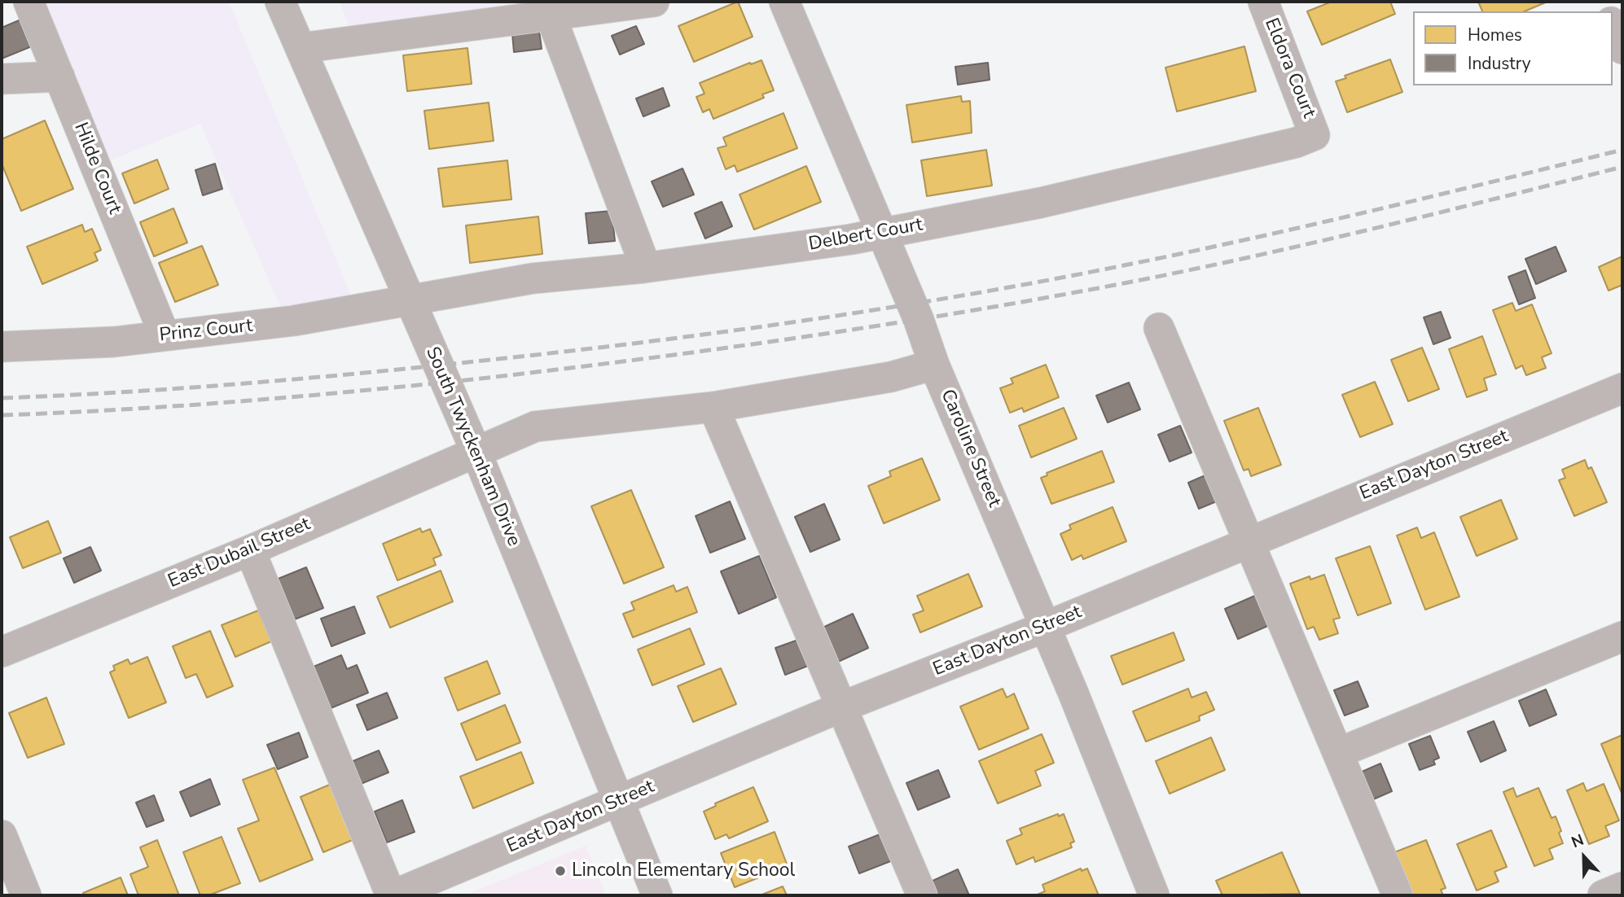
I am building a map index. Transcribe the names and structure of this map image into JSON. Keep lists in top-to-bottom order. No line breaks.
{"streets":{"street":["Eldora Court","Hilde Court","Delbert Court","Prinz Court","South Twyckenham Drive","Caroline Street","East Dayton Street","East Dubail Street"]},"crossings":[["Eldora Court","Delbert Court"],["Hilde Court","Prinz Court"],["Delbert Court","Prinz Court"],["Delbert Court","South Twyckenham Drive"],["Delbert Court","Caroline Street"],["Prinz Court","South Twyckenham Drive"],["South Twyckenham Drive","East Dayton Street"],["South Twyckenham Drive","East Dubail Street"],["Caroline Street","East Dayton Street"],["Caroline Street","East Dubail Street"]],"places":["Lincoln Elementary School"],"legend":["Homes","Industry"],"north":"top"}
